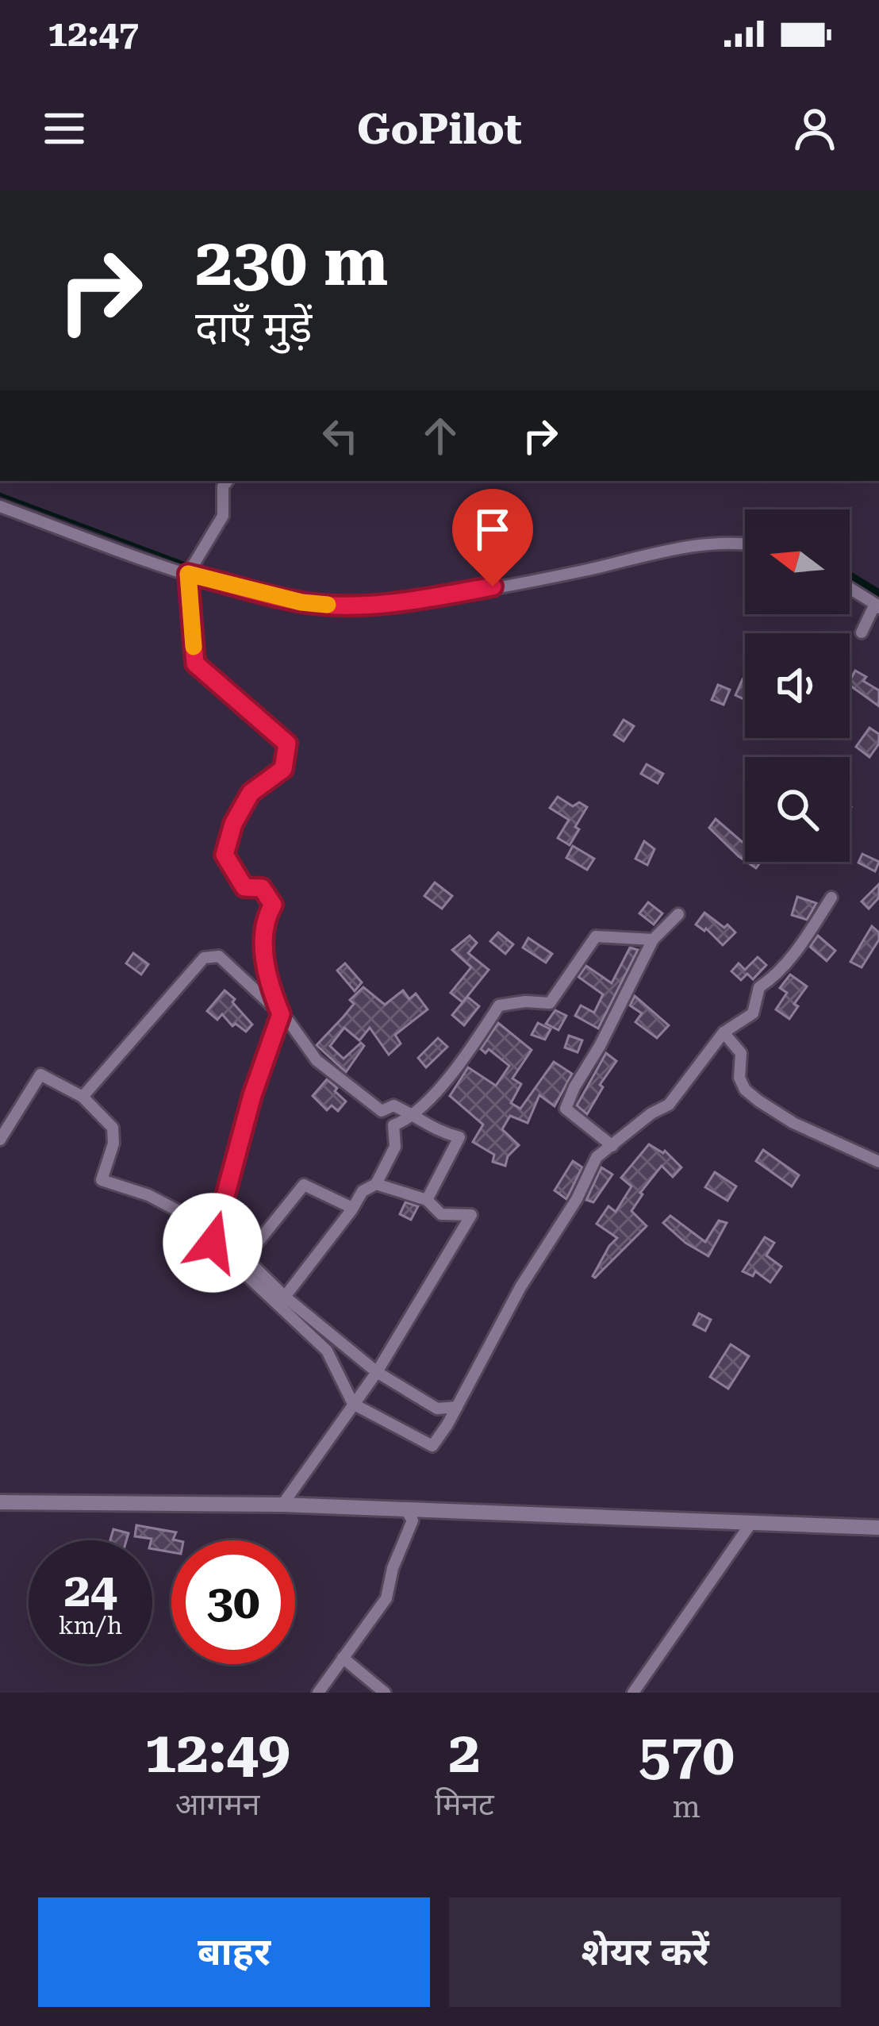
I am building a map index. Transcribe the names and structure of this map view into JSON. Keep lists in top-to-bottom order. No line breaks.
{"north":"left","page":{"status":"12:47","header":"GoPilot","turn":["230 m","दाएँ मुड़ें"],"speed":"24 km/h","limit":"30","eta":["12:49","आगमन","2","मिनट","570","m"],"buttons":["बाहर","शेयर करें"]}}
